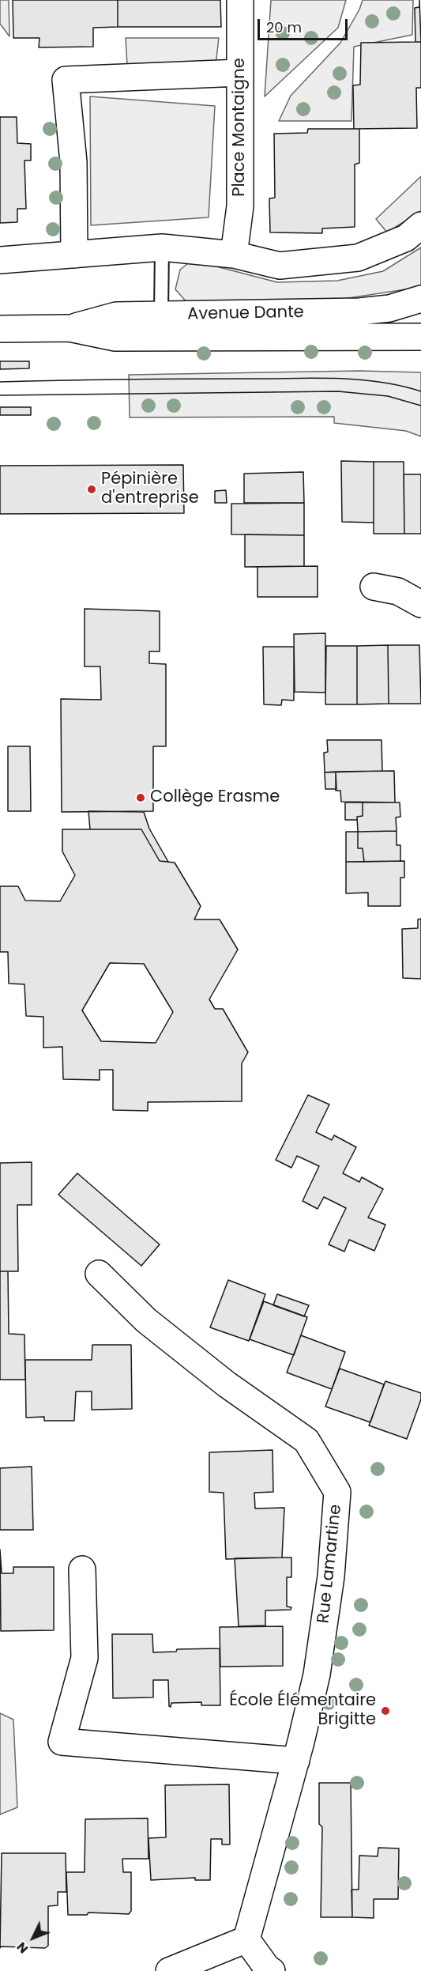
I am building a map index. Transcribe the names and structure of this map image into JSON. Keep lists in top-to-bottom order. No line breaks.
{"streets":{"street":["Place Montaigne","Avenue Dante","Rue Lamartine"]},"places":["Pépinière d'entreprise","Collège Erasme","École Élémentaire Brigitte"],"scale_bar":"20 m","north":"bottom left"}
